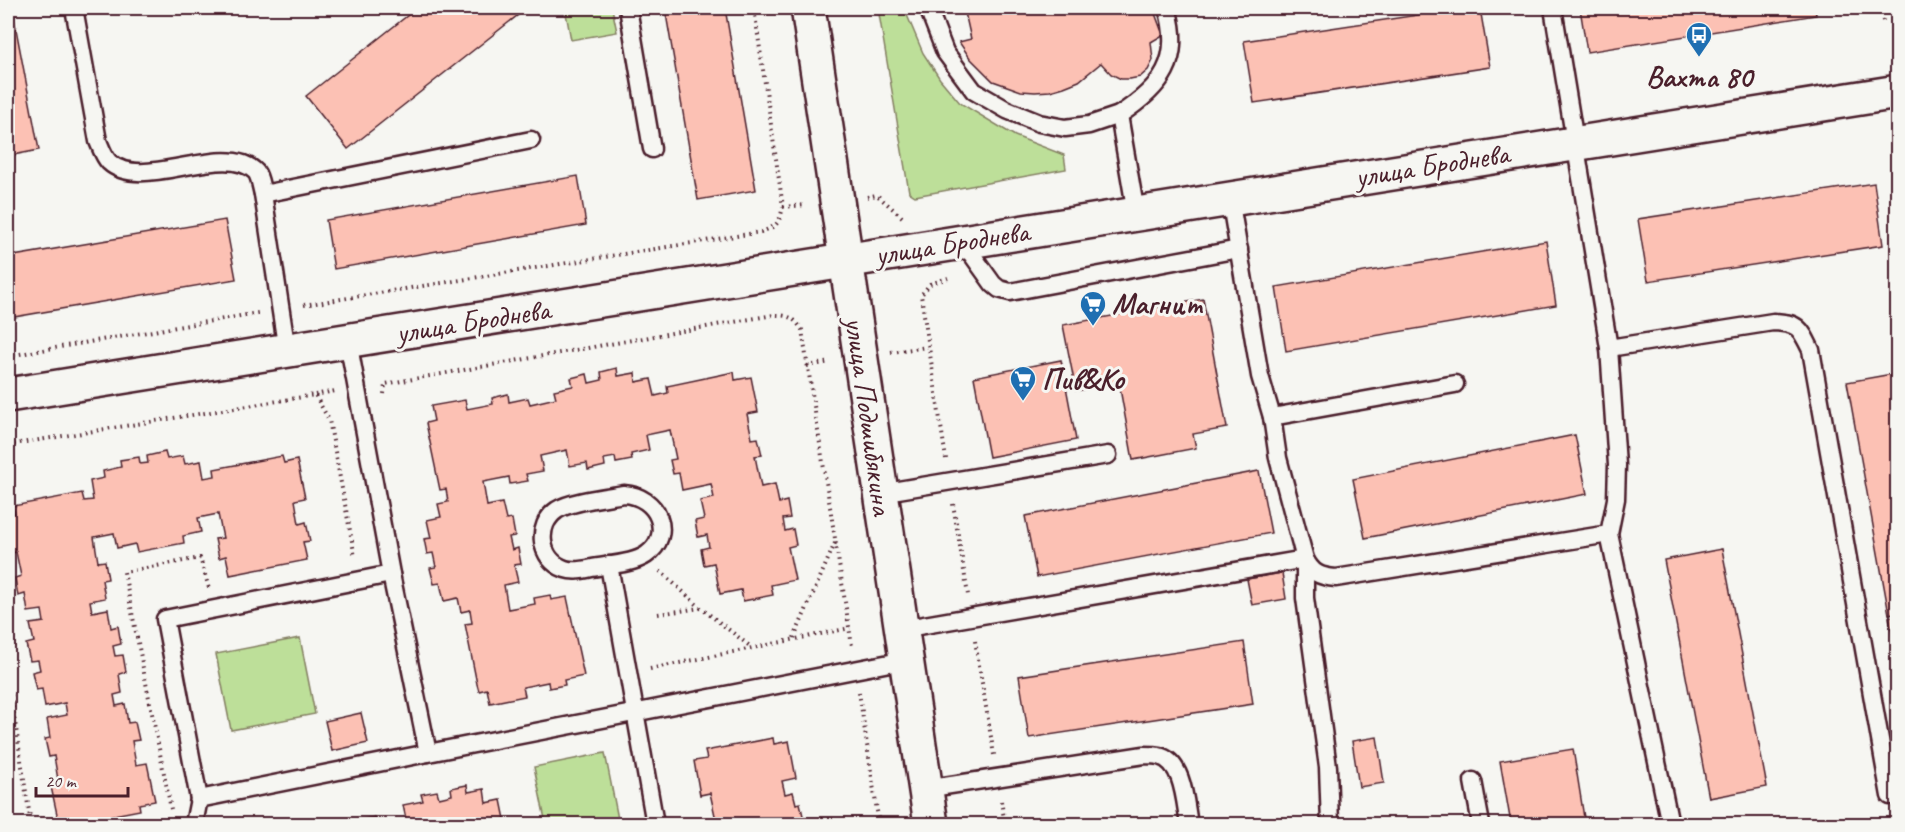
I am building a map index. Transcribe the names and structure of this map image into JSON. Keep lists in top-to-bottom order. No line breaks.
{"streets":{"main road":["улица Броднева","улица Подшибякина"]},"crossings":[["улица Броднева","улица Подшибякина"]],"places":{"bus stop":["Вахта 80"],"supermarket":["Магнит","Пив&Ко"]},"scale_bar":"20 m"}
